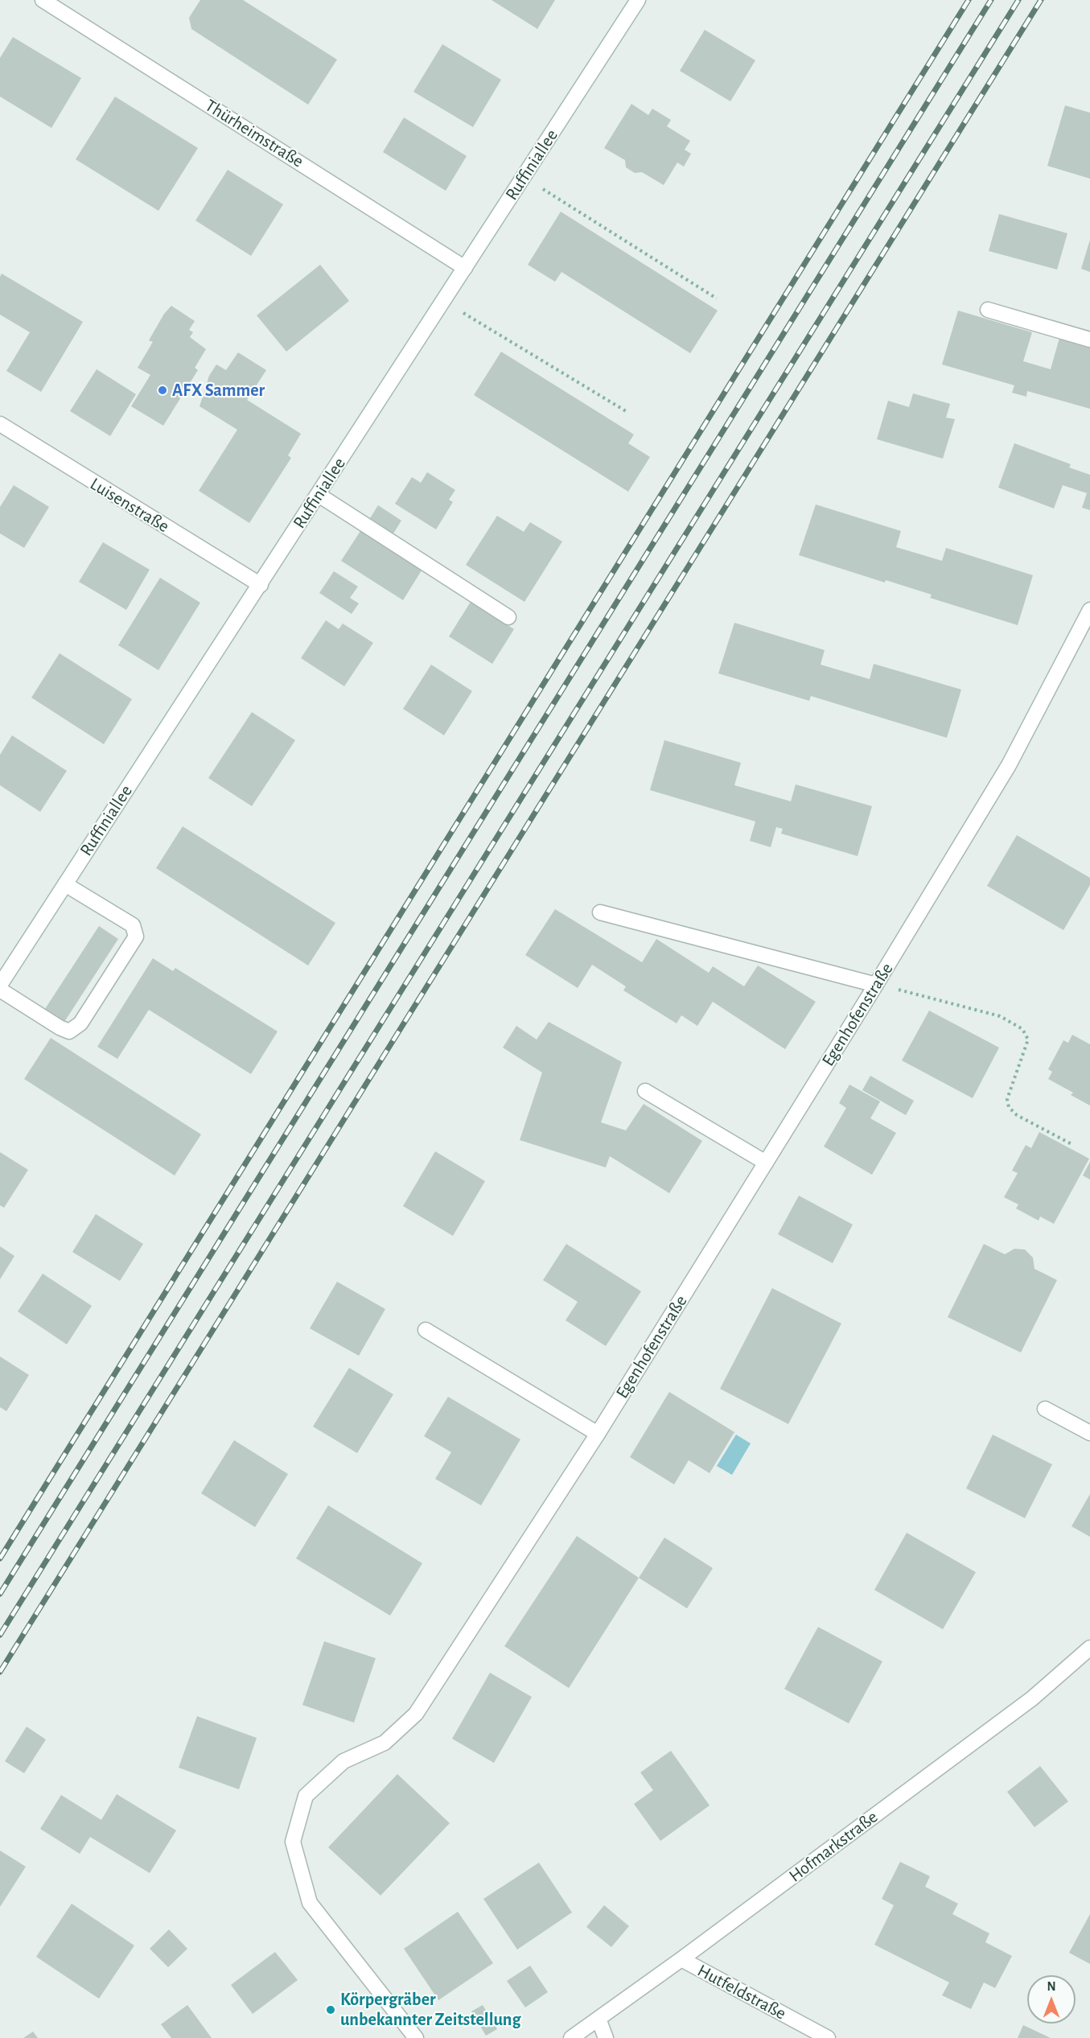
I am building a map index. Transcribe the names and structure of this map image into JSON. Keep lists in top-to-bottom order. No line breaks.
{"streets":{"street":["Thürheimstraße","Ruffiniallee","Luisenstraße","Egenhofenstraße","Hofmarkstraße","Hutfeldstraße"]},"crossings":[["Thürheimstraße","Ruffiniallee"],["Ruffiniallee","Luisenstraße"],["Hofmarkstraße","Hutfeldstraße"]],"places":["AFX Sammer","Körpergräber unbekannter Zeitstellung"],"north":"top"}
